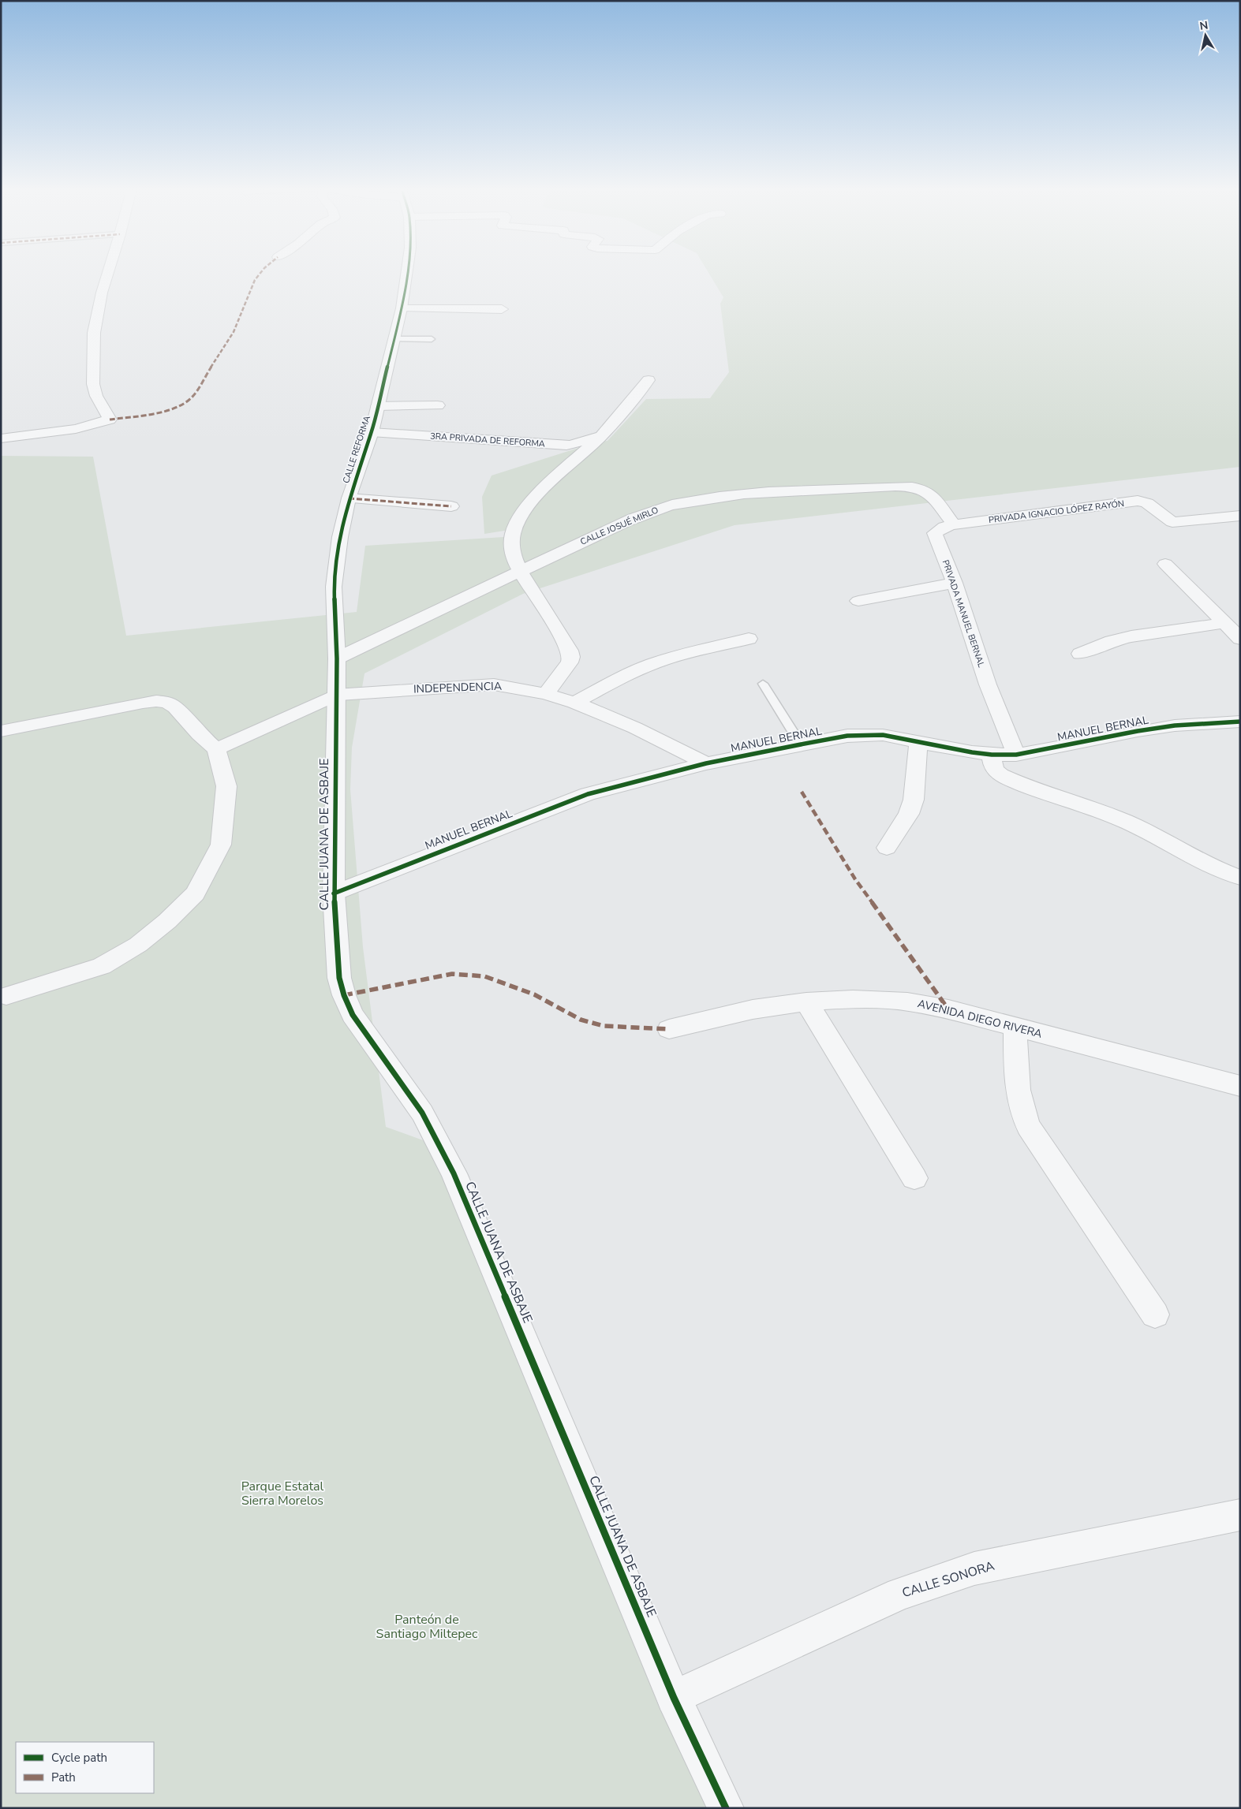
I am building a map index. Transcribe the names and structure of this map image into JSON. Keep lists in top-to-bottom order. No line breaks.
{"streets":{"street":["3RA PRIVADA DE REFORMA","CALLE REFORMA","PRIVADA IGNACIO LÓPEZ RAYÓN","CALLE JOSUÉ MIRLO","PRIVADA MANUEL BERNAL","INDEPENDENCIA","MANUEL BERNAL","CALLE JUANA DE ASBAJE","AVENIDA DIEGO RIVERA","CALLE SONORA"]},"crossings":[["3RA PRIVADA DE REFORMA","CALLE REFORMA"],["CALLE REFORMA","CALLE JOSUÉ MIRLO"],["CALLE REFORMA","INDEPENDENCIA"],["CALLE REFORMA","CALLE JUANA DE ASBAJE"],["PRIVADA IGNACIO LÓPEZ RAYÓN","CALLE JOSUÉ MIRLO"],["PRIVADA IGNACIO LÓPEZ RAYÓN","PRIVADA MANUEL BERNAL"],["CALLE JOSUÉ MIRLO","PRIVADA MANUEL BERNAL"],["PRIVADA MANUEL BERNAL","MANUEL BERNAL"],["INDEPENDENCIA","MANUEL BERNAL"],["INDEPENDENCIA","CALLE JUANA DE ASBAJE"],["MANUEL BERNAL","CALLE JUANA DE ASBAJE"],["CALLE JUANA DE ASBAJE","CALLE SONORA"]],"parks":["Parque Estatal Sierra Morelos","Panteón de Santiago Miltepec"],"legend":["Cycle path","Path"],"north":"top"}
